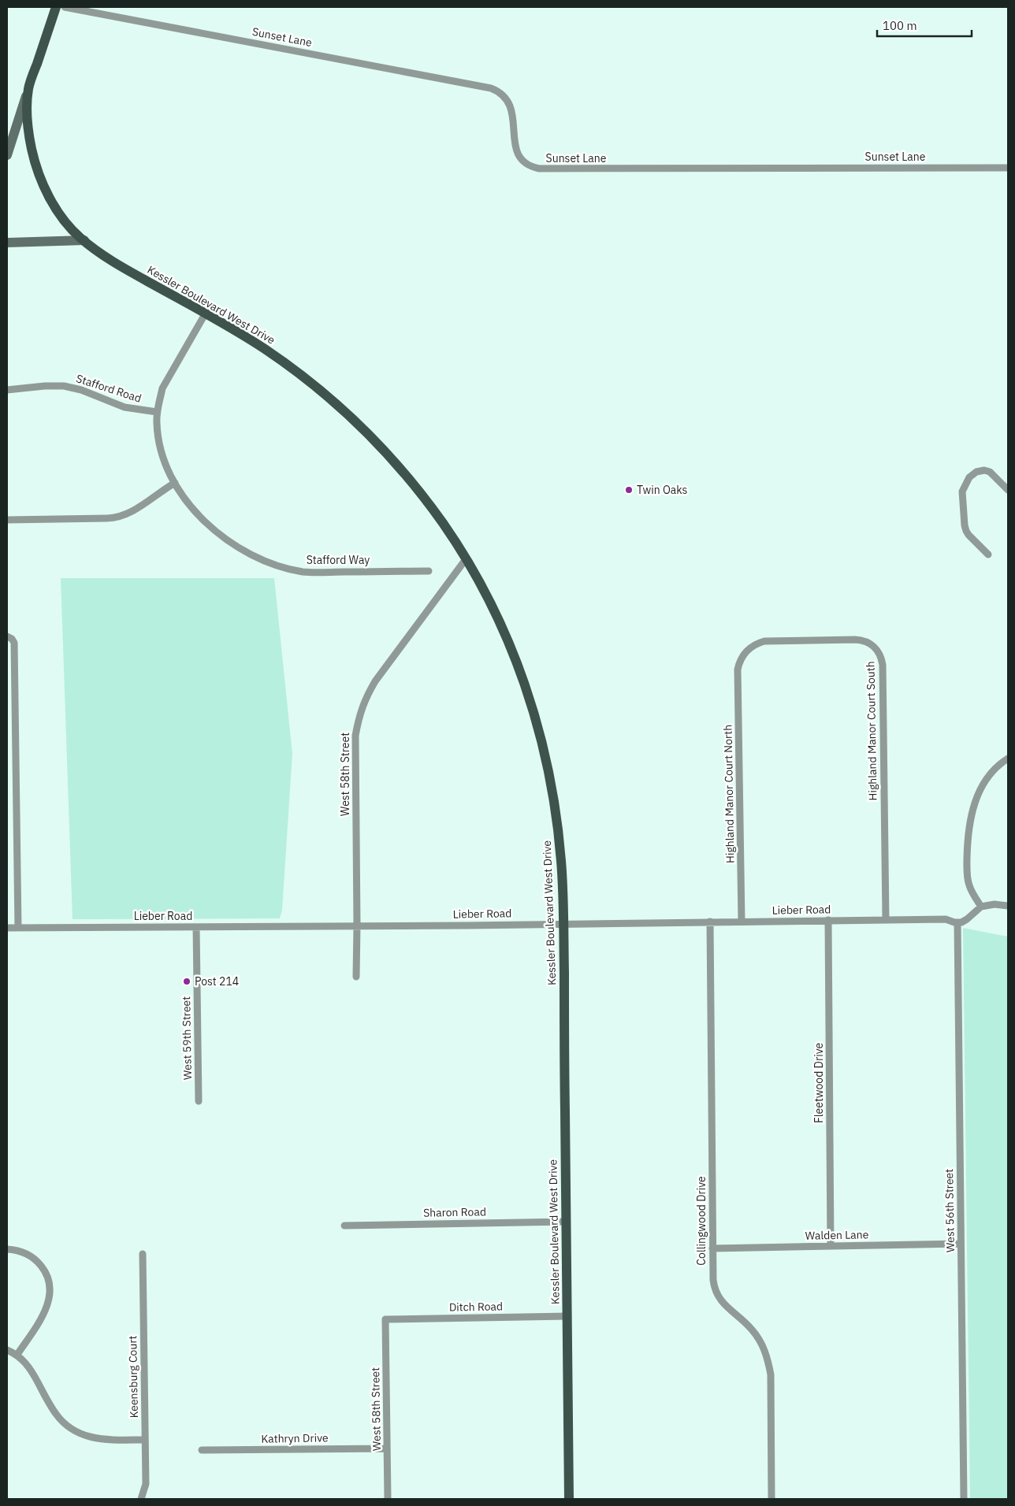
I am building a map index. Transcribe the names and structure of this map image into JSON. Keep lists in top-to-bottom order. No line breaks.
{"streets":{"main road":["Kessler Boulevard West Drive"],"street":["Sunset Lane","Stafford Road","Stafford Way","Highland Manor Court South","West 58th Street","Highland Manor Court North","Lieber Road","West 59th Street","Fleetwood Drive","West 56th Street","Sharon Road","Collingwood Drive","Walden Lane","Ditch Road","Keensburg Court","Kathryn Drive"]},"crossings":[["Kessler Boulevard West Drive","West 58th Street"],["Kessler Boulevard West Drive","Lieber Road"],["Kessler Boulevard West Drive","Sharon Road"],["Kessler Boulevard West Drive","Ditch Road"],["Highland Manor Court South","Highland Manor Court North"],["Highland Manor Court South","Lieber Road"],["West 58th Street","Lieber Road"],["West 58th Street","Ditch Road"],["West 58th Street","Kathryn Drive"],["Highland Manor Court North","Lieber Road"],["Lieber Road","West 59th Street"],["Lieber Road","Fleetwood Drive"],["Lieber Road","West 56th Street"],["Lieber Road","Collingwood Drive"],["Fleetwood Drive","Walden Lane"],["West 56th Street","Walden Lane"],["Collingwood Drive","Walden Lane"]],"places":["Twin Oaks","Post 214"],"scale_bar":"100 m"}
